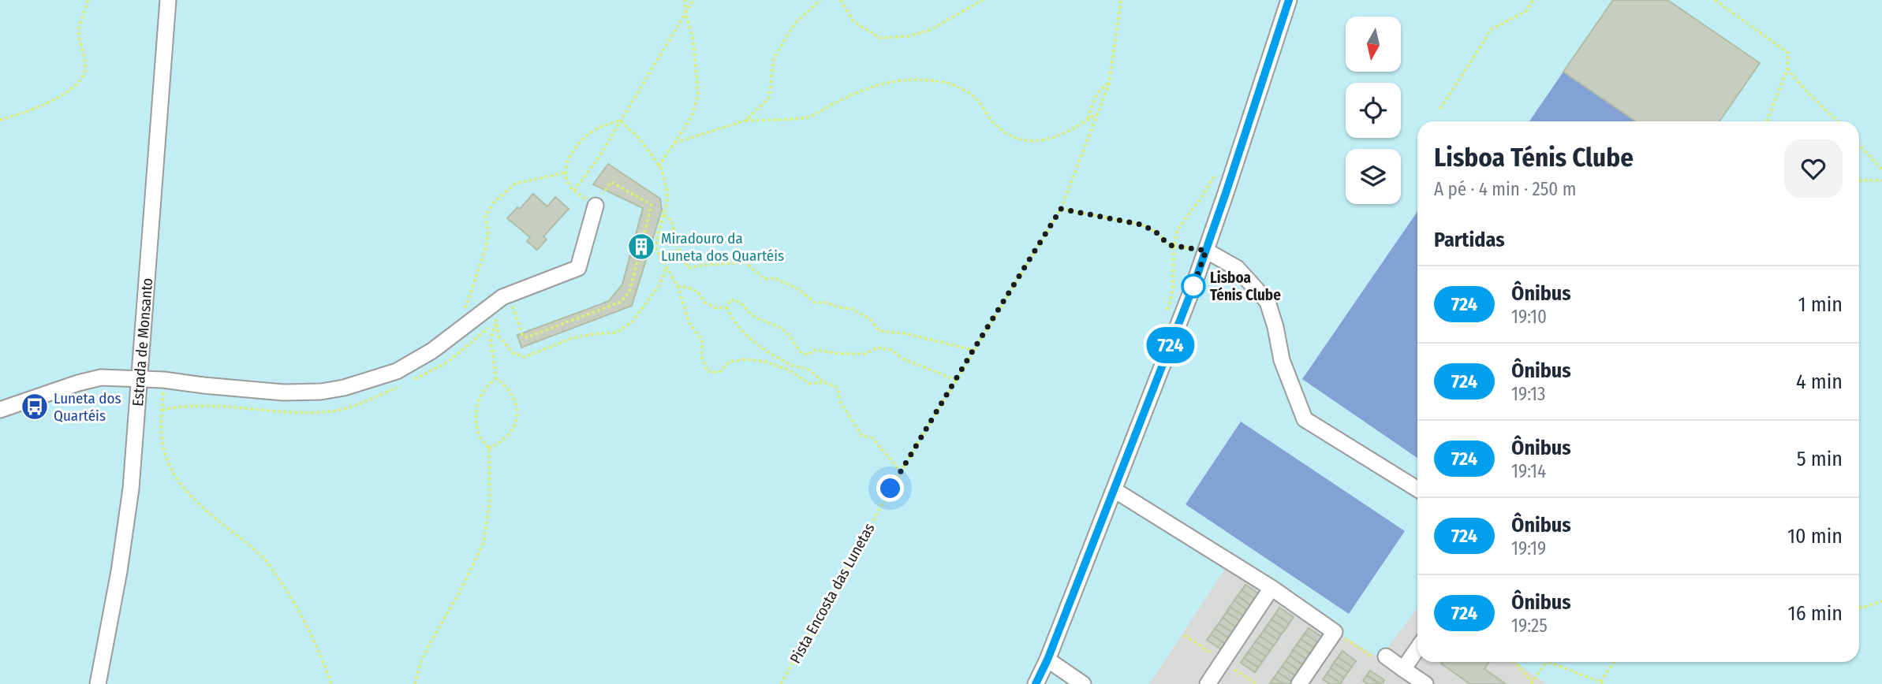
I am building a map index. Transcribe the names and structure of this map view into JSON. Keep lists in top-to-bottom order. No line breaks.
{"streets":{"street":["Estrada de Monsanto"],"path":["Pista Encosta das Lunetas"]},"places":{"building":["Miradouro da Luneta dos Quartéis"],"other":["Lisboa Ténis Clube"],"bus stop":["Luneta dos Quartéis"]},"lines":["bus line 724"],"north":"bottom","page":{"on_map":"724","heading":[["Lisboa Ténis Clube","A pé · 4 min · 250 m"],"Partidas"],"list":[{"mark":"724","name":"Ônibus","note":"19:10","value":"1 min"},{"mark":"724","name":"Ônibus","note":"19:13","value":"4 min"},{"mark":"724","name":"Ônibus","note":"19:14","value":"5 min"},{"mark":"724","name":"Ônibus","note":"19:19","value":"10 min"},{"mark":"724","name":"Ônibus","note":"19:25","value":"16 min"}]}}
